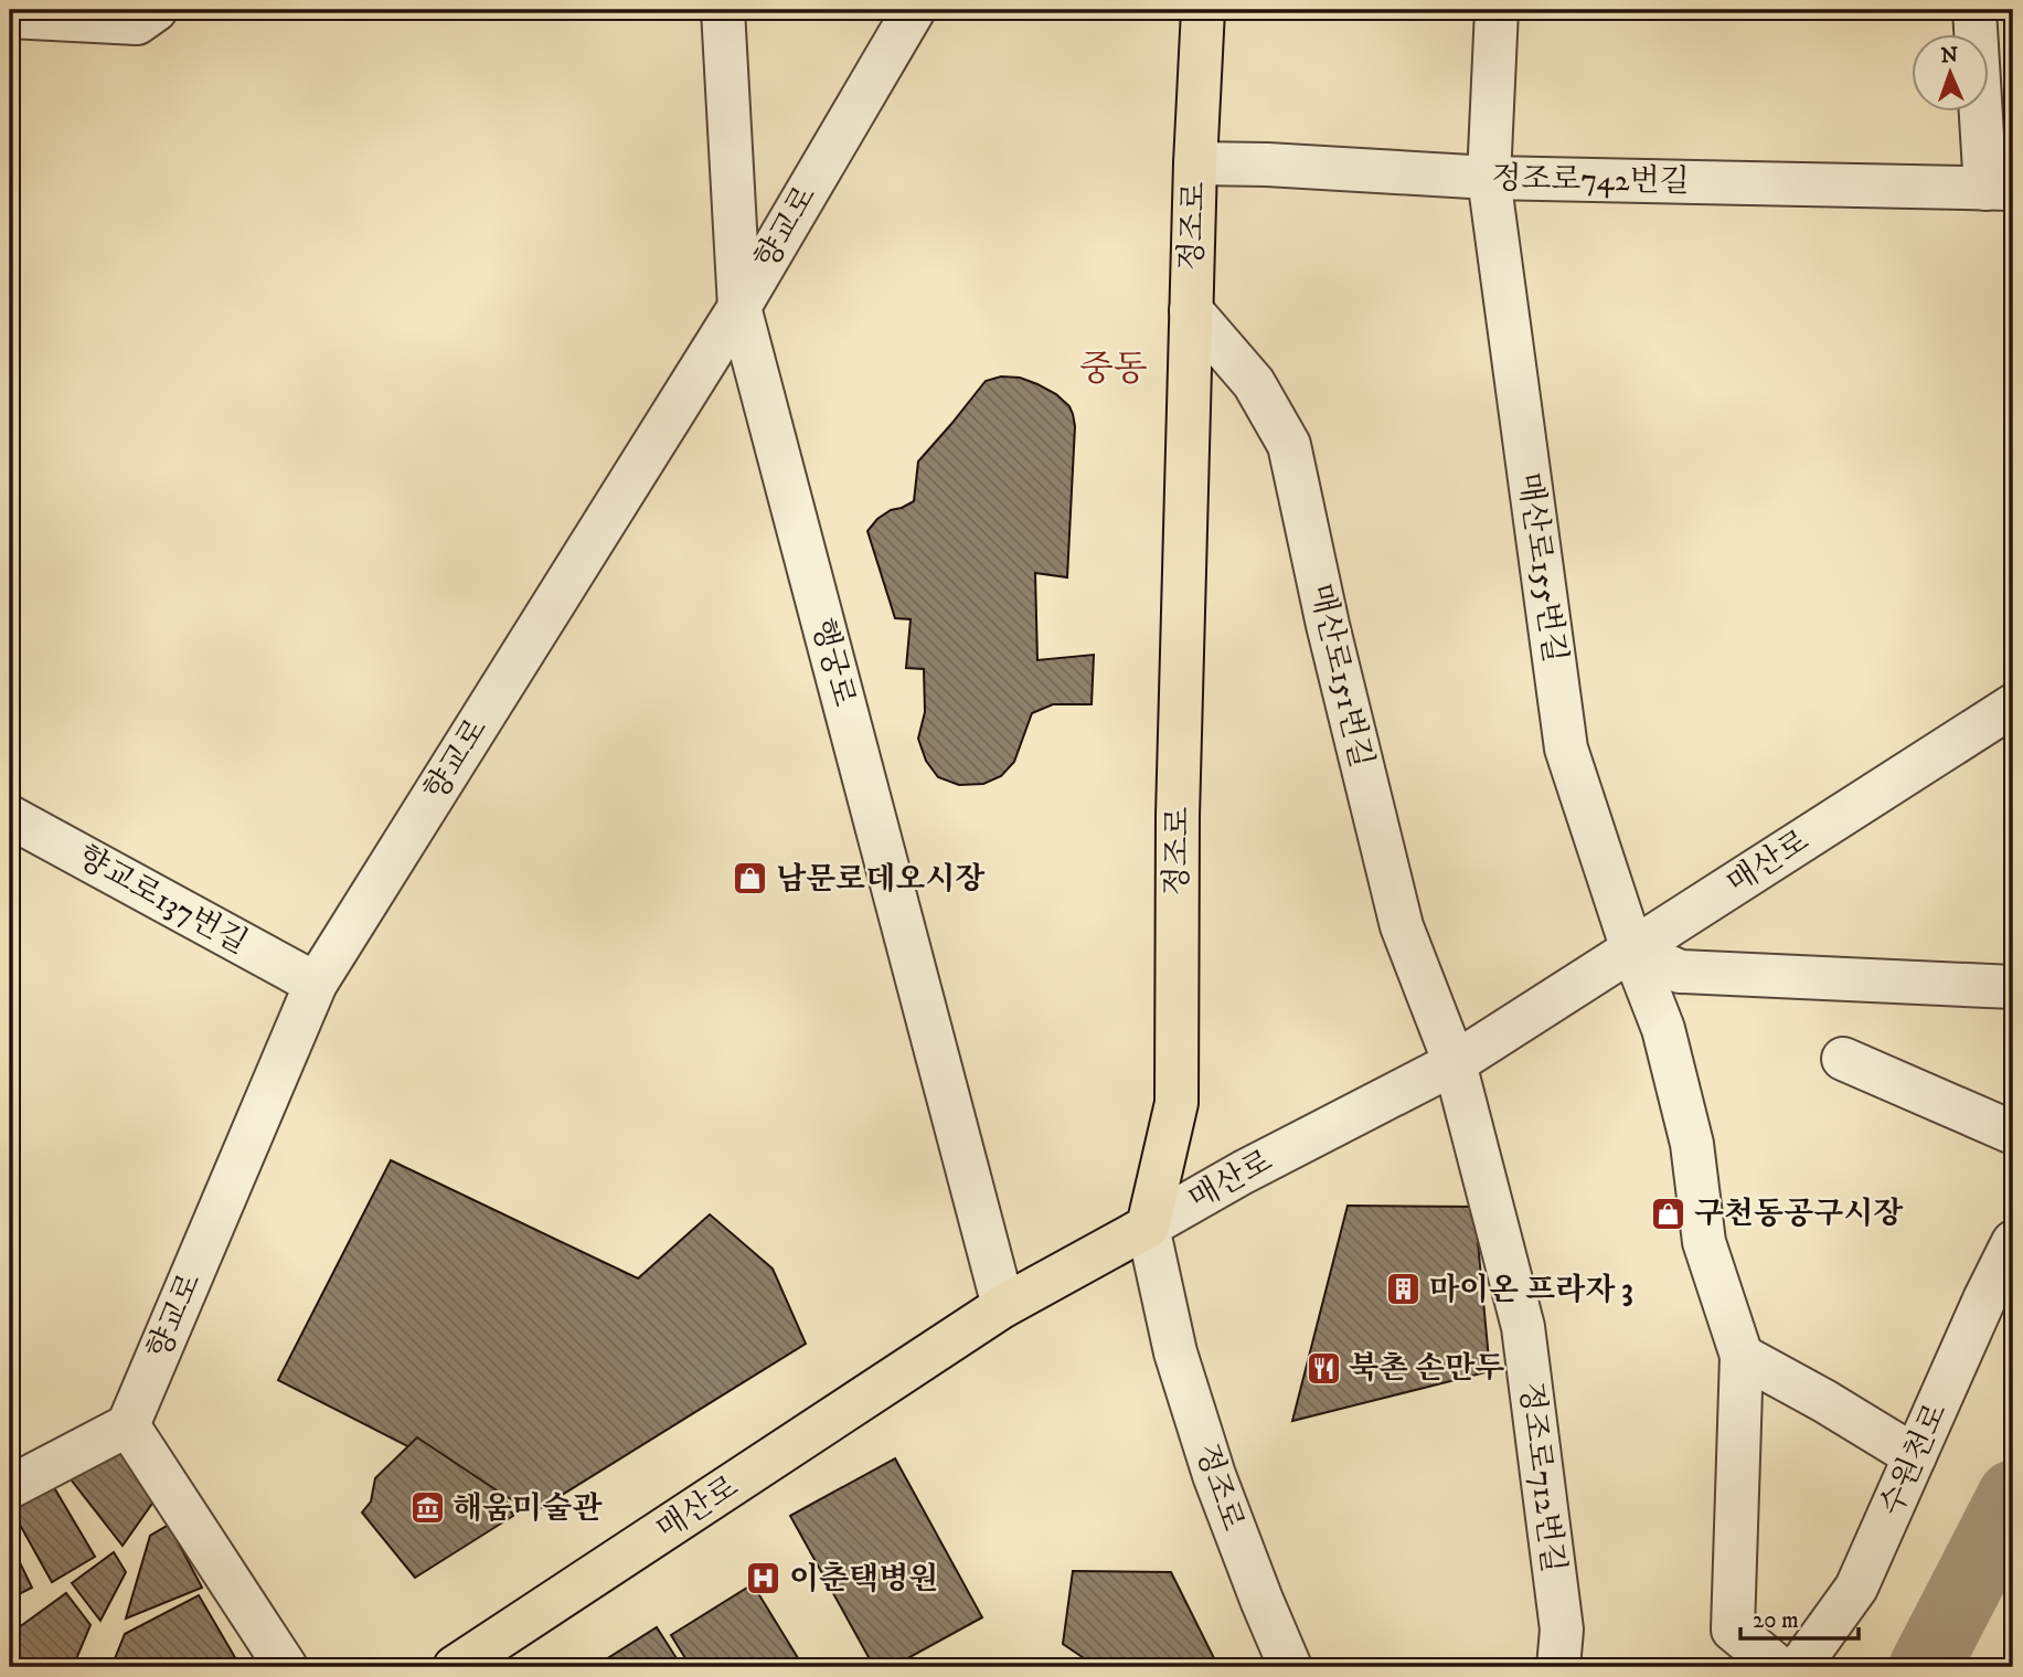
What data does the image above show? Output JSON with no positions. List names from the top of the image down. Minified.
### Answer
{"streets":{"main road":["정조로","매산로"],"street":["정조로742번길","향교로","매산로155번길","행궁로","매산로151번길","향교로137번길","수원천로","정조로712번길"]},"crossings":[["정조로742번길","정조로"],["정조로742번길","매산로155번길"],["정조로","매산로151번길"],["정조로","매산로"],["향교로","행궁로"],["향교로","향교로137번길"],["매산로155번길","매산로"],["행궁로","매산로"],["매산로151번길","매산로"],["매산로151번길","정조로712번길"],["매산로","정조로712번길"]],"districts":["중동"],"places":{"shop":["남문로데오시장","구천동공구시장"],"building":["마이온 프라자 3"],"restaurant":["북촌 손만두"],"museum":["해움미술관"],"hospital":["이춘택병원"]},"scale_bar":"20 m","north":"top"}
